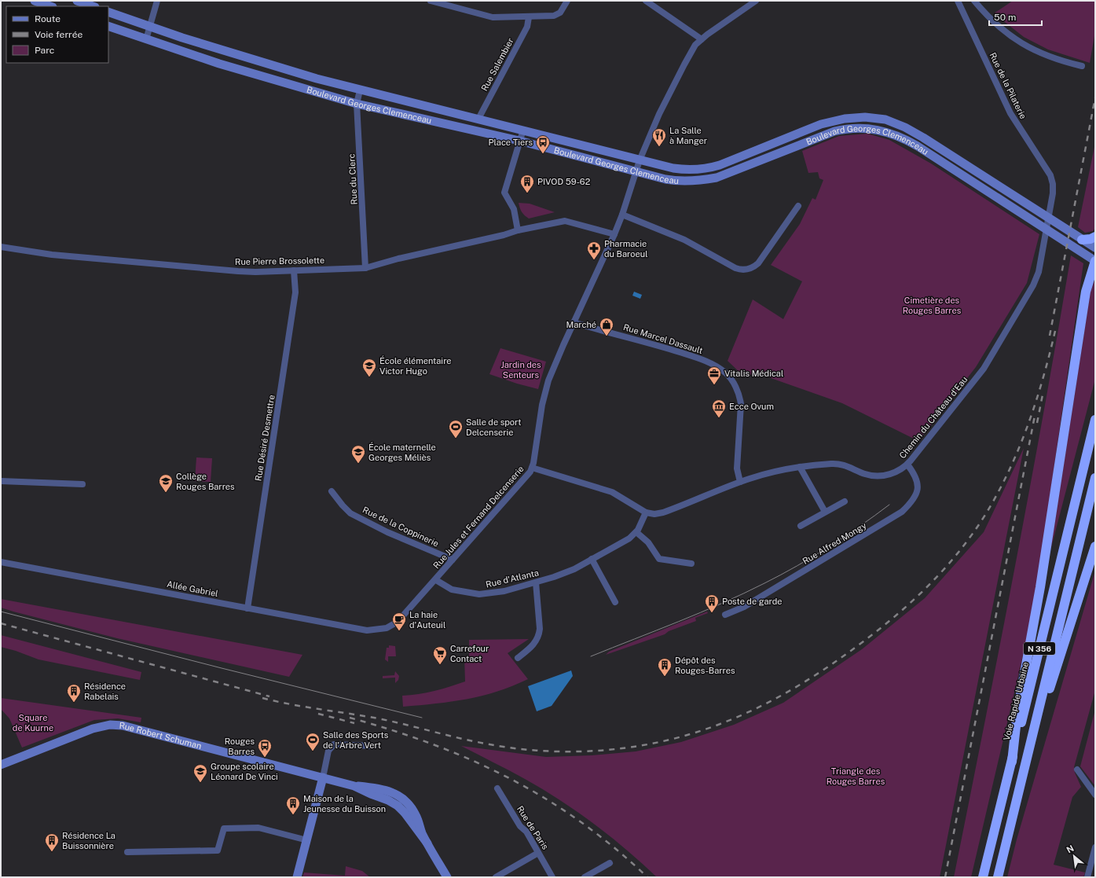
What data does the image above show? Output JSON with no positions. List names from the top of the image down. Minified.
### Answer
{"streets":{"highway":["N 356","Voie Rapide Urbaine"],"main road":["Boulevard Georges Clemenceau","Rue Robert Schuman"],"street":["Rue Salembier","Rue de la Pilaterie","Rue du Clerc","Rue Pierre Brossolette","Rue Marcel Dassault","Chemin du Château d'Eau","Rue Désiré Desmettre","Rue Jules et Fernand Delcenserie","Rue de la Coppinerie","Rue Alfred Mongy","Rue d'Atlanta","Allée Gabriel","Rue de Paris"]},"crossings":[["Rue Salembier","Boulevard Georges Clemenceau"],["Rue de la Pilaterie","Chemin du Château d'Eau"],["Boulevard Georges Clemenceau","Rue du Clerc"],["Boulevard Georges Clemenceau","Rue Jules et Fernand Delcenserie"],["Rue du Clerc","Rue Pierre Brossolette"],["Rue Pierre Brossolette","Rue Désiré Desmettre"],["Rue Pierre Brossolette","Rue Jules et Fernand Delcenserie"],["Rue Marcel Dassault","Chemin du Château d'Eau"],["Rue Marcel Dassault","Rue Jules et Fernand Delcenserie"],["Chemin du Château d'Eau","Rue Jules et Fernand Delcenserie"],["Chemin du Château d'Eau","Rue Alfred Mongy"],["Chemin du Château d'Eau","Rue d'Atlanta"],["Rue Désiré Desmettre","Allée Gabriel"],["Rue Jules et Fernand Delcenserie","Rue de la Coppinerie"],["Rue Jules et Fernand Delcenserie","Rue d'Atlanta"],["Rue Jules et Fernand Delcenserie","Allée Gabriel"]],"parks":["Cimetière des Rouges Barres","Jardin des Senteurs","Square de Kuurne","Triangle des Rouges Barres"],"places":{"restaurant":["La Salle à Manger"],"bus stop":["Place Tiers","Rouges Barres"],"building":["PIVOD 59-62","Poste de garde","Dépôt des Rouges-Barres","Résidence Rabelais","Maison de la Jeunesse du Buisson","Résidence La Buissonnière"],"pharmacy":["Pharmacie du Baroeul"],"shop":["Marché"],"school or university":["École élémentaire Victor Hugo","École maternelle Georges Méliès","Collège Rouges Barres","Groupe scolaire Léonard De Vinci"],"office":["Vitalis Médical"],"museum":["Ecce Ovum"],"sports":["Salle de sport Delcenserie","Salle des Sports de l'Arbre Vert"],"cafe":["La haie d'Auteuil"],"supermarket":["Carrefour Contact"]},"legend":["Route","Voie ferrée","Parc"],"scale_bar":"50 m","north":"top left"}
